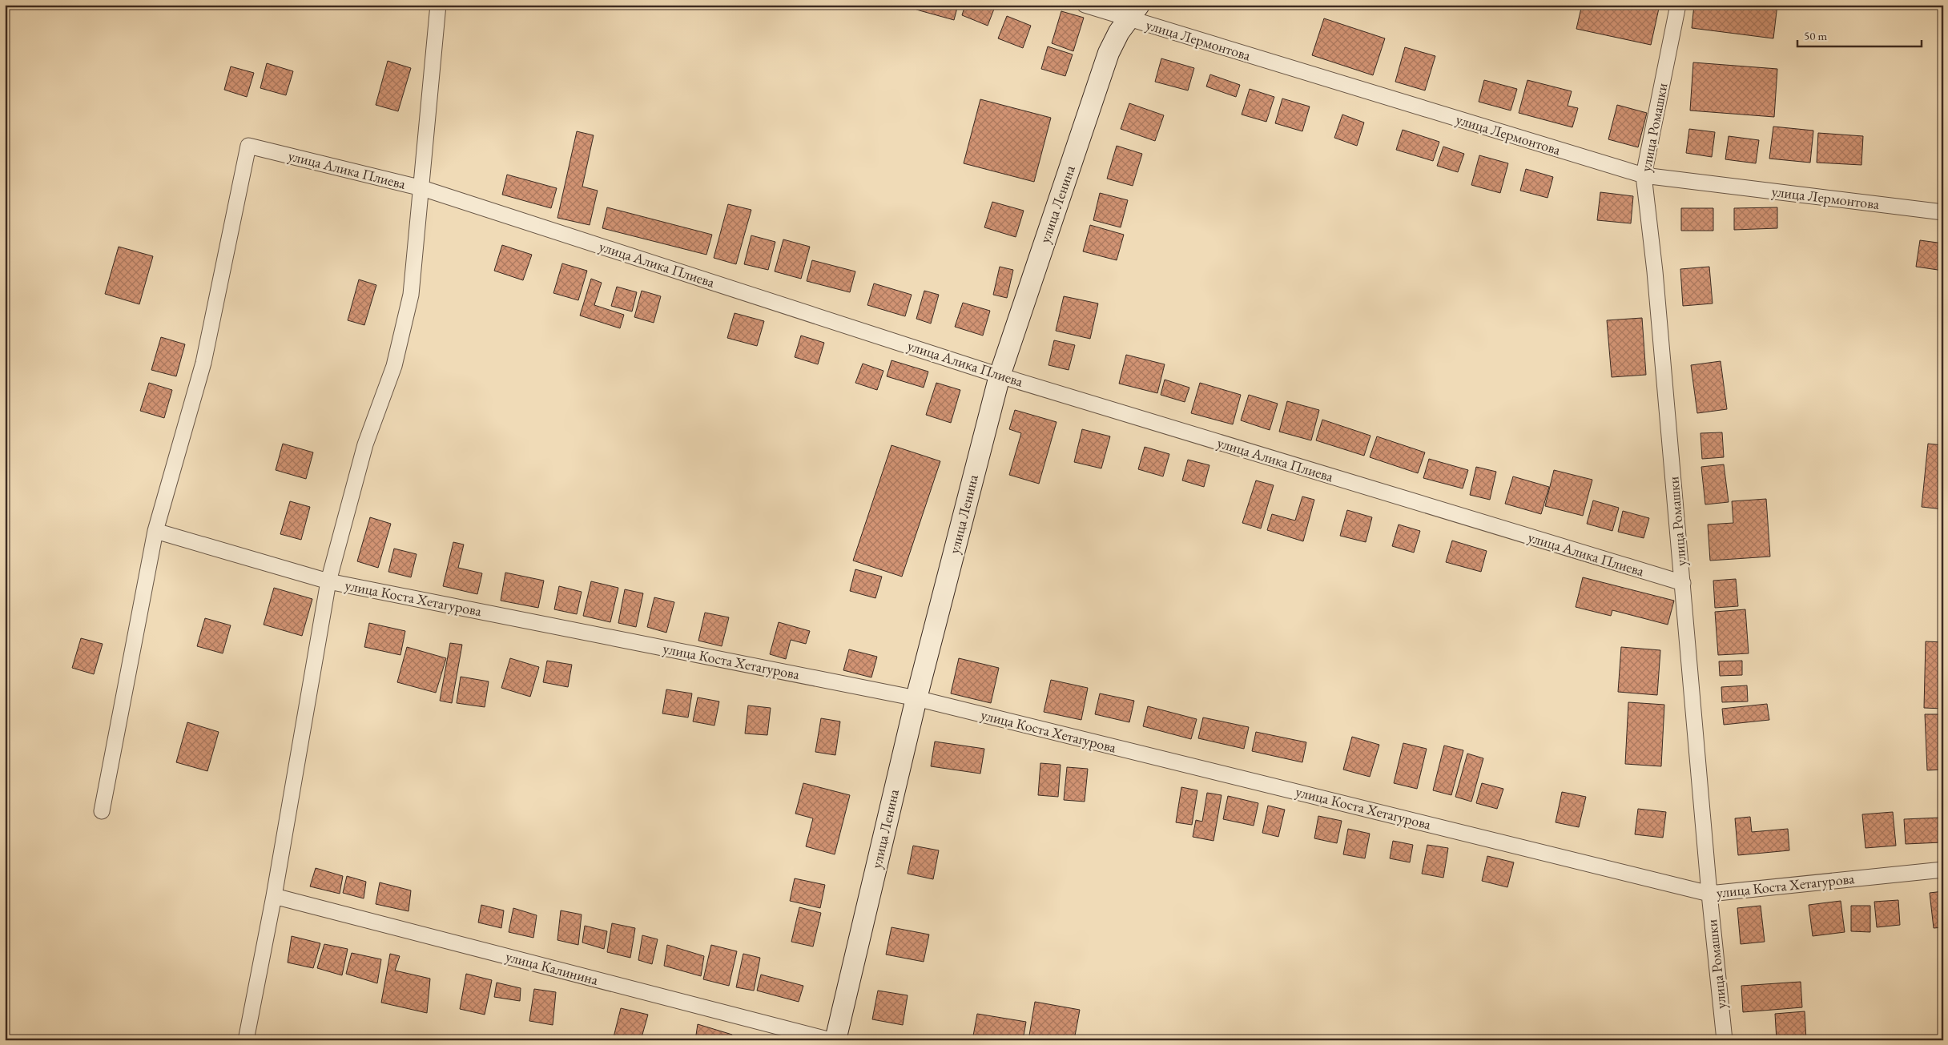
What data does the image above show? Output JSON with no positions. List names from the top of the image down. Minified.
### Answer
{"streets":{"street":["улица Лермонтова","улица Ромашки","улица Алика Плиева","улица Ленина","улица Коста Хетагурова","улица Калинина"]},"crossings":[["улица Лермонтова","улица Ромашки"],["улица Лермонтова","улица Ленина"],["улица Ромашки","улица Алика Плиева"],["улица Ромашки","улица Коста Хетагурова"],["улица Алика Плиева","улица Ленина"],["улица Алика Плиева","улица Коста Хетагурова"],["улица Ленина","улица Коста Хетагурова"]],"scale_bar":"50 m"}
